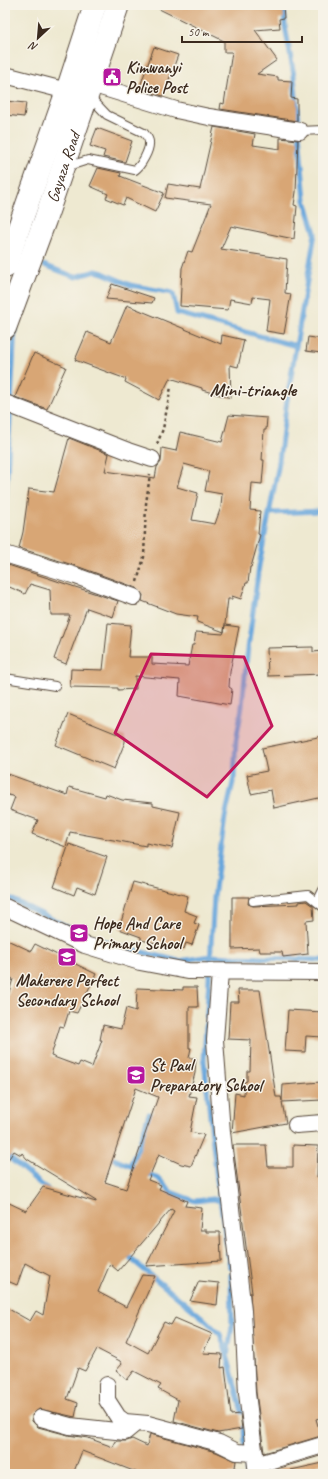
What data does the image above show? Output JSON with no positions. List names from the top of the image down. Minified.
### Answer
{"streets":{"main road":["Gayaza Road"]},"districts":["Mini-triangle"],"places":{"public building":["Kimwanyi Police Post"],"school or university":["Hope And Care Primary School","Makerere Perfect Secondary School","St Paul Preparatory School"]},"scale_bar":"50 m","north":"bottom left"}
